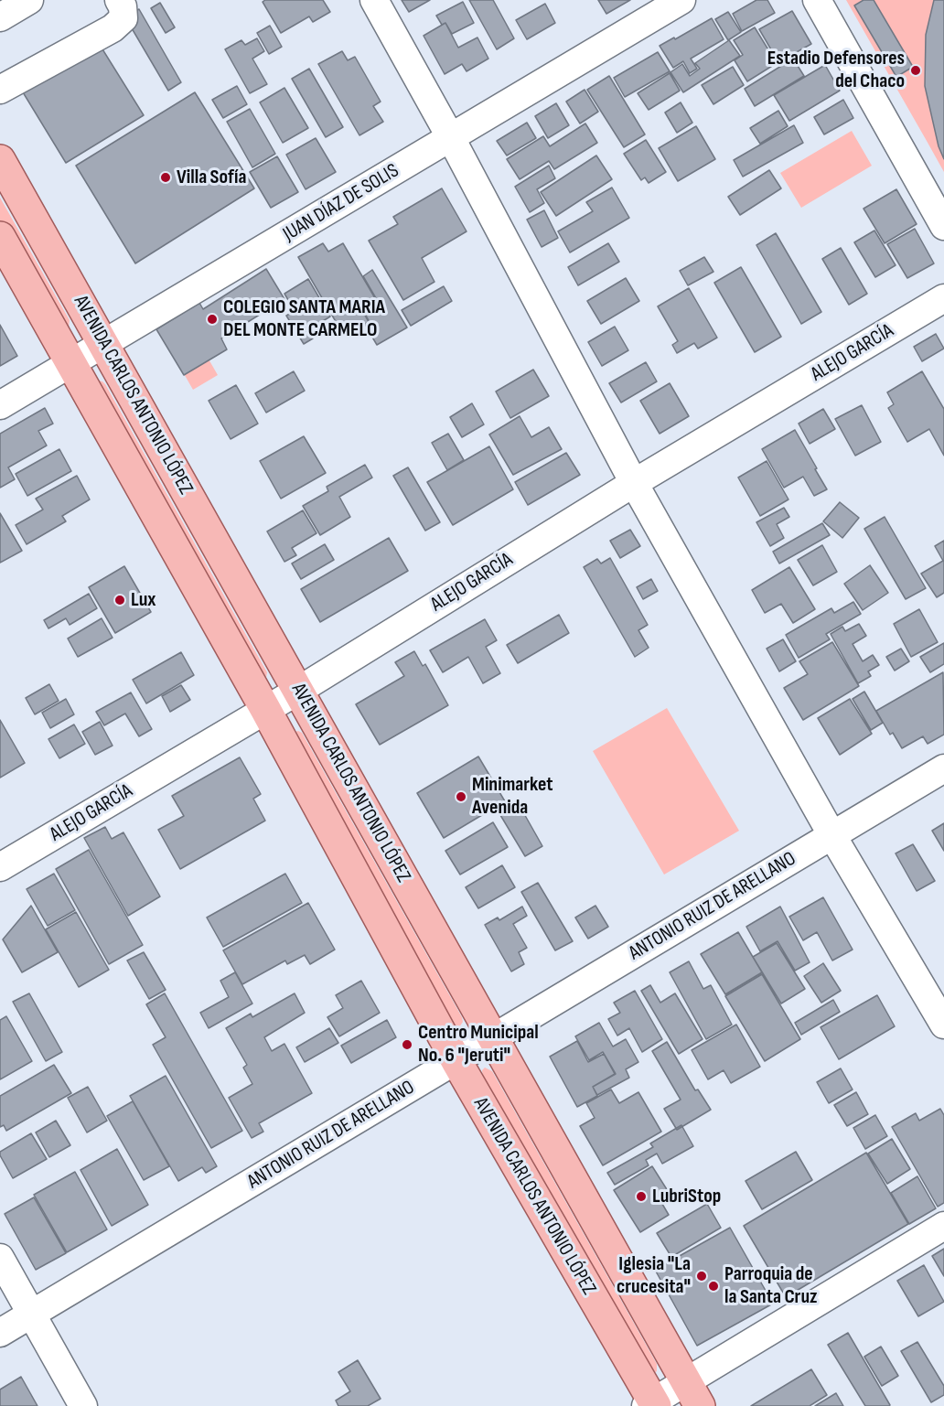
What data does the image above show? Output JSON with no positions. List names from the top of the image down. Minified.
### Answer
{"streets":{"main road":["AVENIDA CARLOS ANTONIO LÓPEZ"],"street":["JUAN DÍAZ DE SOLIS","ALEJO GARCÍA","ANTONIO RUIZ DE ARELLANO"]},"crossings":[["JUAN DÍAZ DE SOLIS","AVENIDA CARLOS ANTONIO LÓPEZ"],["ALEJO GARCÍA","AVENIDA CARLOS ANTONIO LÓPEZ"],["AVENIDA CARLOS ANTONIO LÓPEZ","ANTONIO RUIZ DE ARELLANO"]],"places":["Estadio Defensores del Chaco","Villa Sofía","COLEGIO SANTA MARIA DEL MONTE CARMELO","Lux","Minimarket Avenida","Centro Municipal No. 6 \"Jeruti\"","LubriStop","Iglesia \"La crucesita\"","Parroquia de la Santa Cruz"]}
